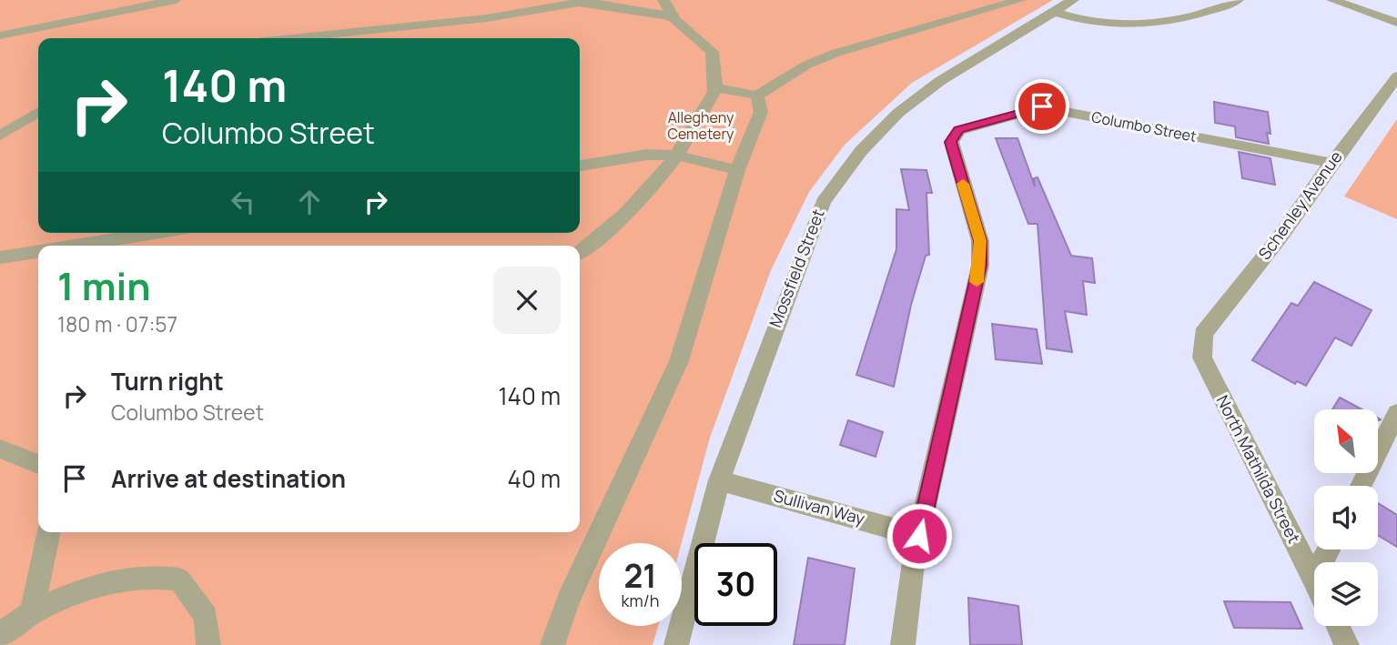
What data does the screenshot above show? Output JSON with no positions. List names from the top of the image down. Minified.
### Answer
{"streets":{"street":["Columbo Street","Schenley Avenue","Mossfield Street","North Mathilda Street","Sullivan Way"]},"crossings":[["Columbo Street","Schenley Avenue"],["Columbo Street","Sullivan Way"],["Schenley Avenue","North Mathilda Street"],["Mossfield Street","Sullivan Way"]],"parks":["Allegheny Cemetery"],"north":"top left","page":{"turn":["140 m","Columbo Street"],"heading":["1 min","180 m · 07:57"],"list":[{"name":"Turn right","note":"Columbo Street","value":"140 m"},{"name":"Arrive at destination","value":"40 m"}],"speed":"21 km/h","limit":"30"}}
